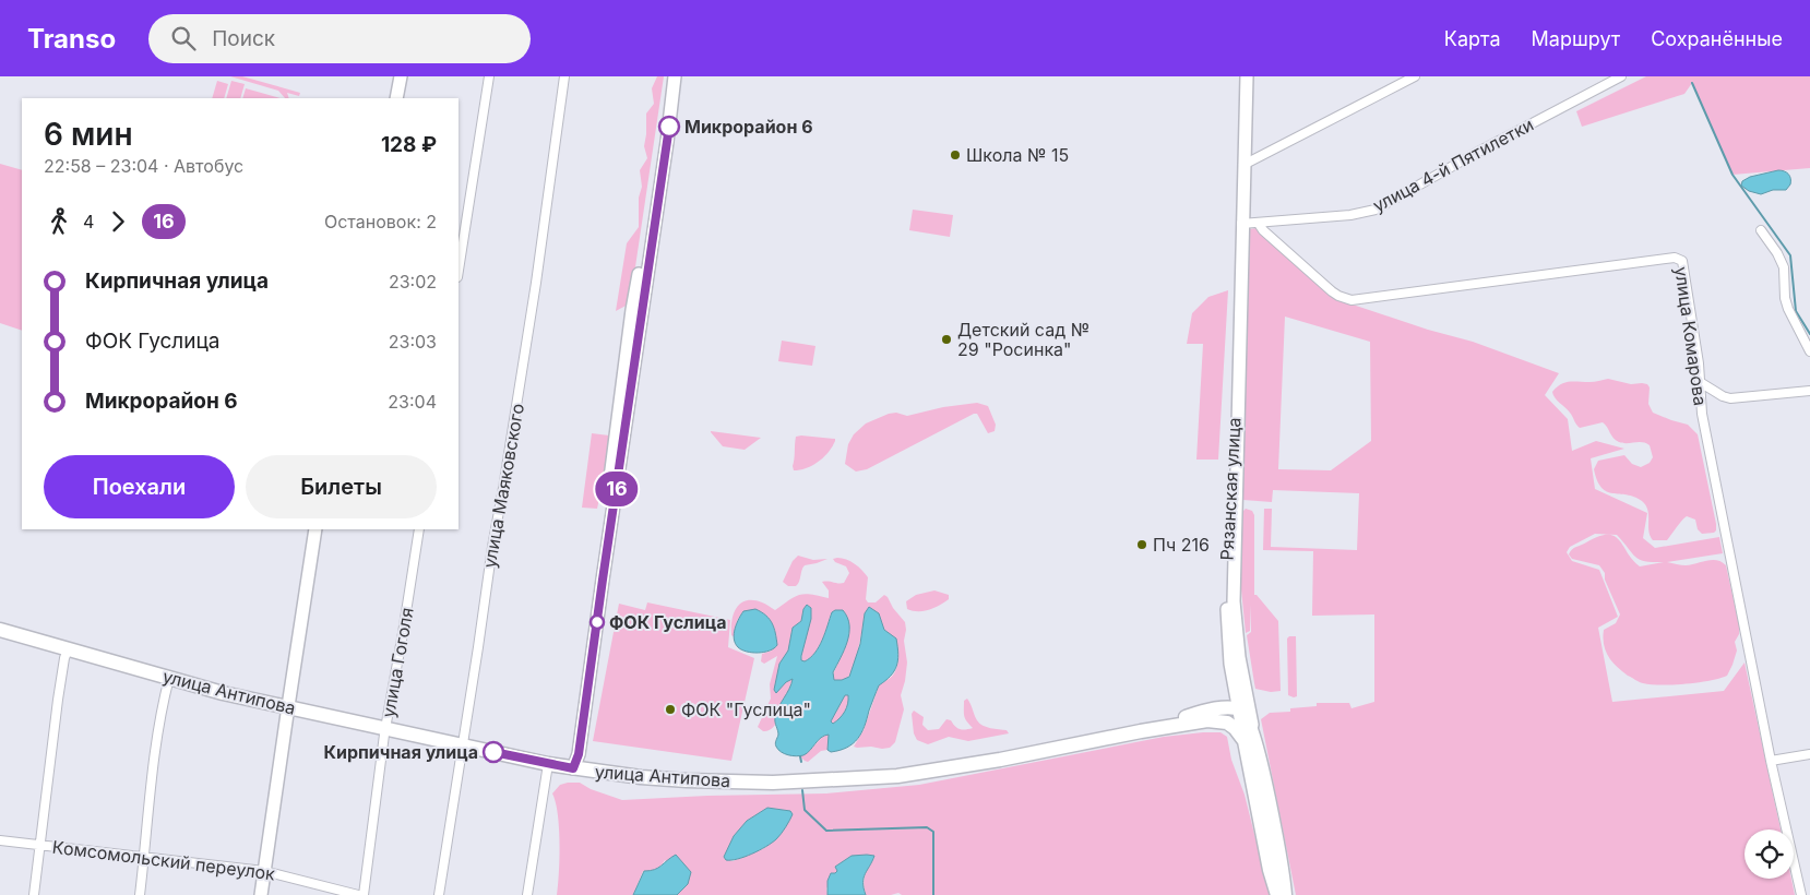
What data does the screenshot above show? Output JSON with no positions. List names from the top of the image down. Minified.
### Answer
{"streets":{"main road":["улица Антипова"],"street":["улица 4-й Пятилетки","улица Комарова","улица Маяковского","Рязанская улица","улица Гоголя","Комсомольский переулок"]},"crossings":[["улица 4-й Пятилетки","улица Комарова"],["улица 4-й Пятилетки","Рязанская улица"],["улица Маяковского","улица Антипова"],["Рязанская улица","улица Антипова"],["улица Гоголя","улица Антипова"]],"places":["Микрорайон 6","Школа № 15","Детский сад № 29 \"Росинка\"","Пч 216","ФОК Гуслица","ФОК \"Гуслица\"","Кирпичная улица"],"lines":["bus line 16"],"page":{"header":"Transo","search":"Поиск","nav":["Карта","Маршрут","Сохранённые"],"on_map":"16","heading":["6 мин","22:58 – 23:04 · Автобус","128 ₽"],"legs":["4","16","Остановок: 2"],"list":[{"name":"Кирпичная улица","value":"23:02"},{"name":"ФОК Гуслица","value":"23:03"},{"name":"Микрорайон 6","value":"23:04"}],"buttons":["Поехали","Билеты"]}}
